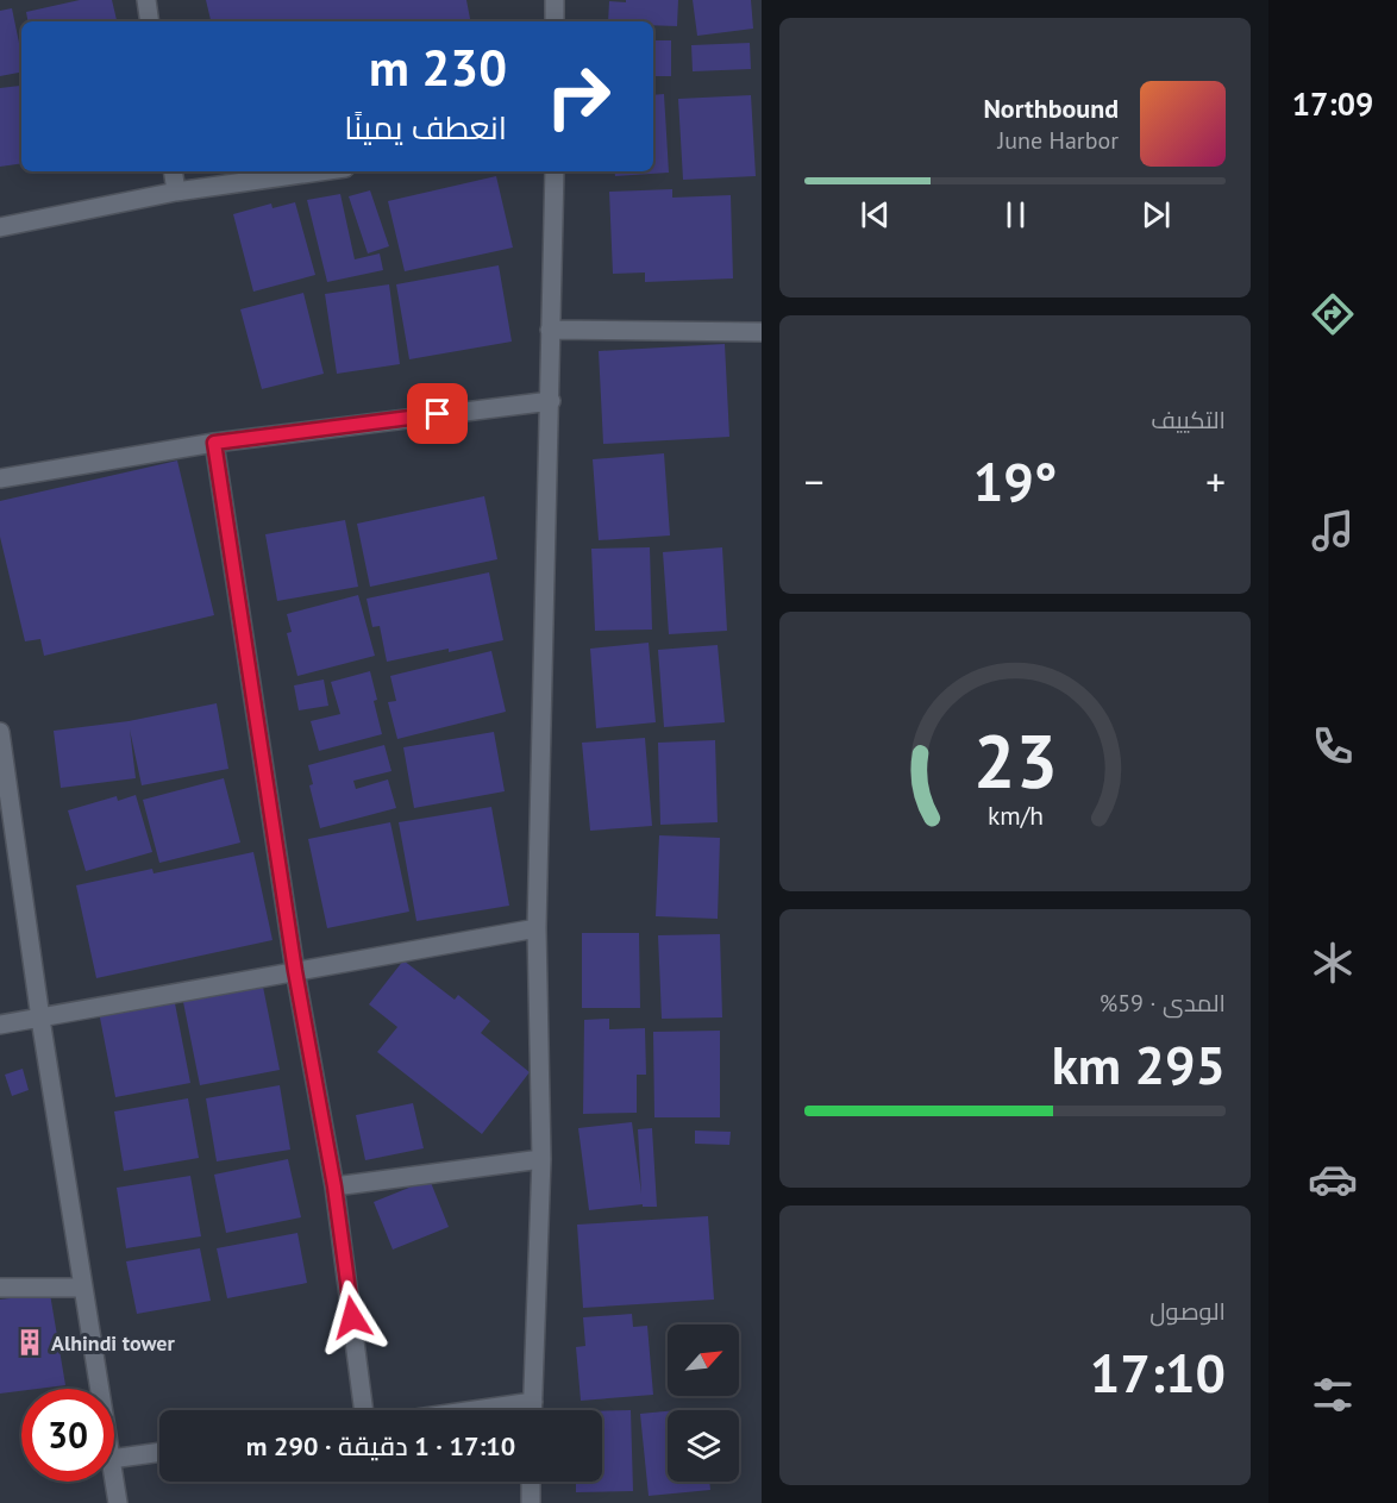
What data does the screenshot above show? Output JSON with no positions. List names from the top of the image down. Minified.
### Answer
{"places":{"building":["Alhindi tower"]},"north":"top right","page":{"tabs":"17:09","turn":["230 m","انعطف يمينًا"],"song":["Northbound","June Harbor"],"tile":["التكييف",["المدى · 59%","295 km"],["الوصول","17:10"]],"heat":["−","19°","+"],"limit":"30","trip":"17:10 · 1 دقيقة · 290 m","gauge":["23","km/h"]}}
